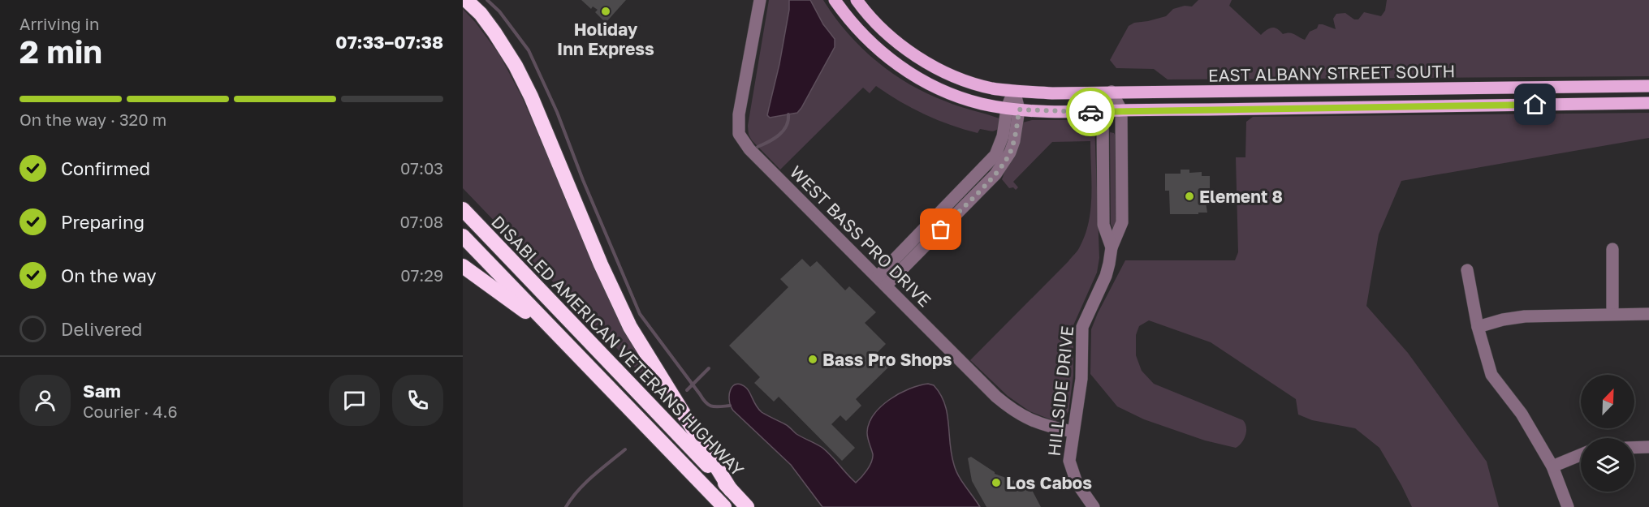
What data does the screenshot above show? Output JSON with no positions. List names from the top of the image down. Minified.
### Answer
{"streets":{"highway":["DISABLED AMERICAN VETERANS HIGHWAY"],"main road":["EAST ALBANY STREET SOUTH"],"street":["WEST BASS PRO DRIVE","HILLSIDE DRIVE"]},"crossings":[["EAST ALBANY STREET SOUTH","HILLSIDE DRIVE"],["WEST BASS PRO DRIVE","HILLSIDE DRIVE"]],"places":["Holiday Inn Express","Element 8","Bass Pro Shops","Los Cabos"],"north":"top right","page":{"heading":["2 min","Arriving in","07:33–07:38"],"panel":["Sam","Courier · 4.6"],"bar":"On the way · 320 m","list":[["Confirmed","07:03"],["Preparing","07:08"],["On the way","07:29"],"Delivered"]}}
